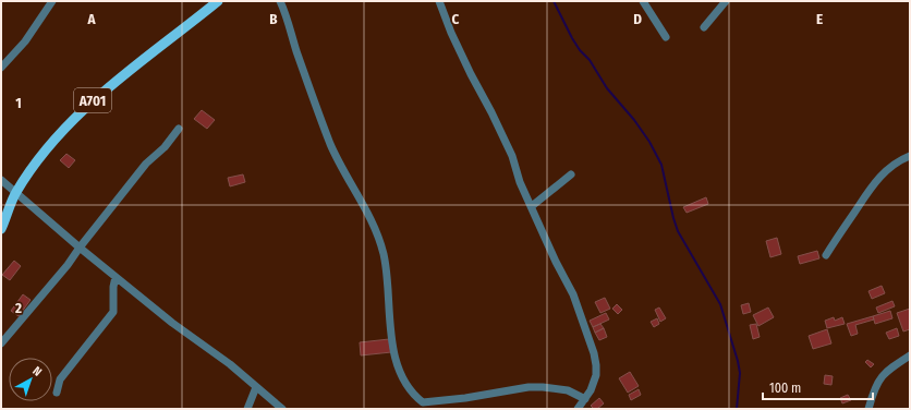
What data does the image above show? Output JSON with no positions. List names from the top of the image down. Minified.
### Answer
{"streets":{"main road":["A701"]},"scale_bar":"100 m","north":"top right","grid":{"columns":["A","B","C","D","E"],"rows":["1","2"]}}
